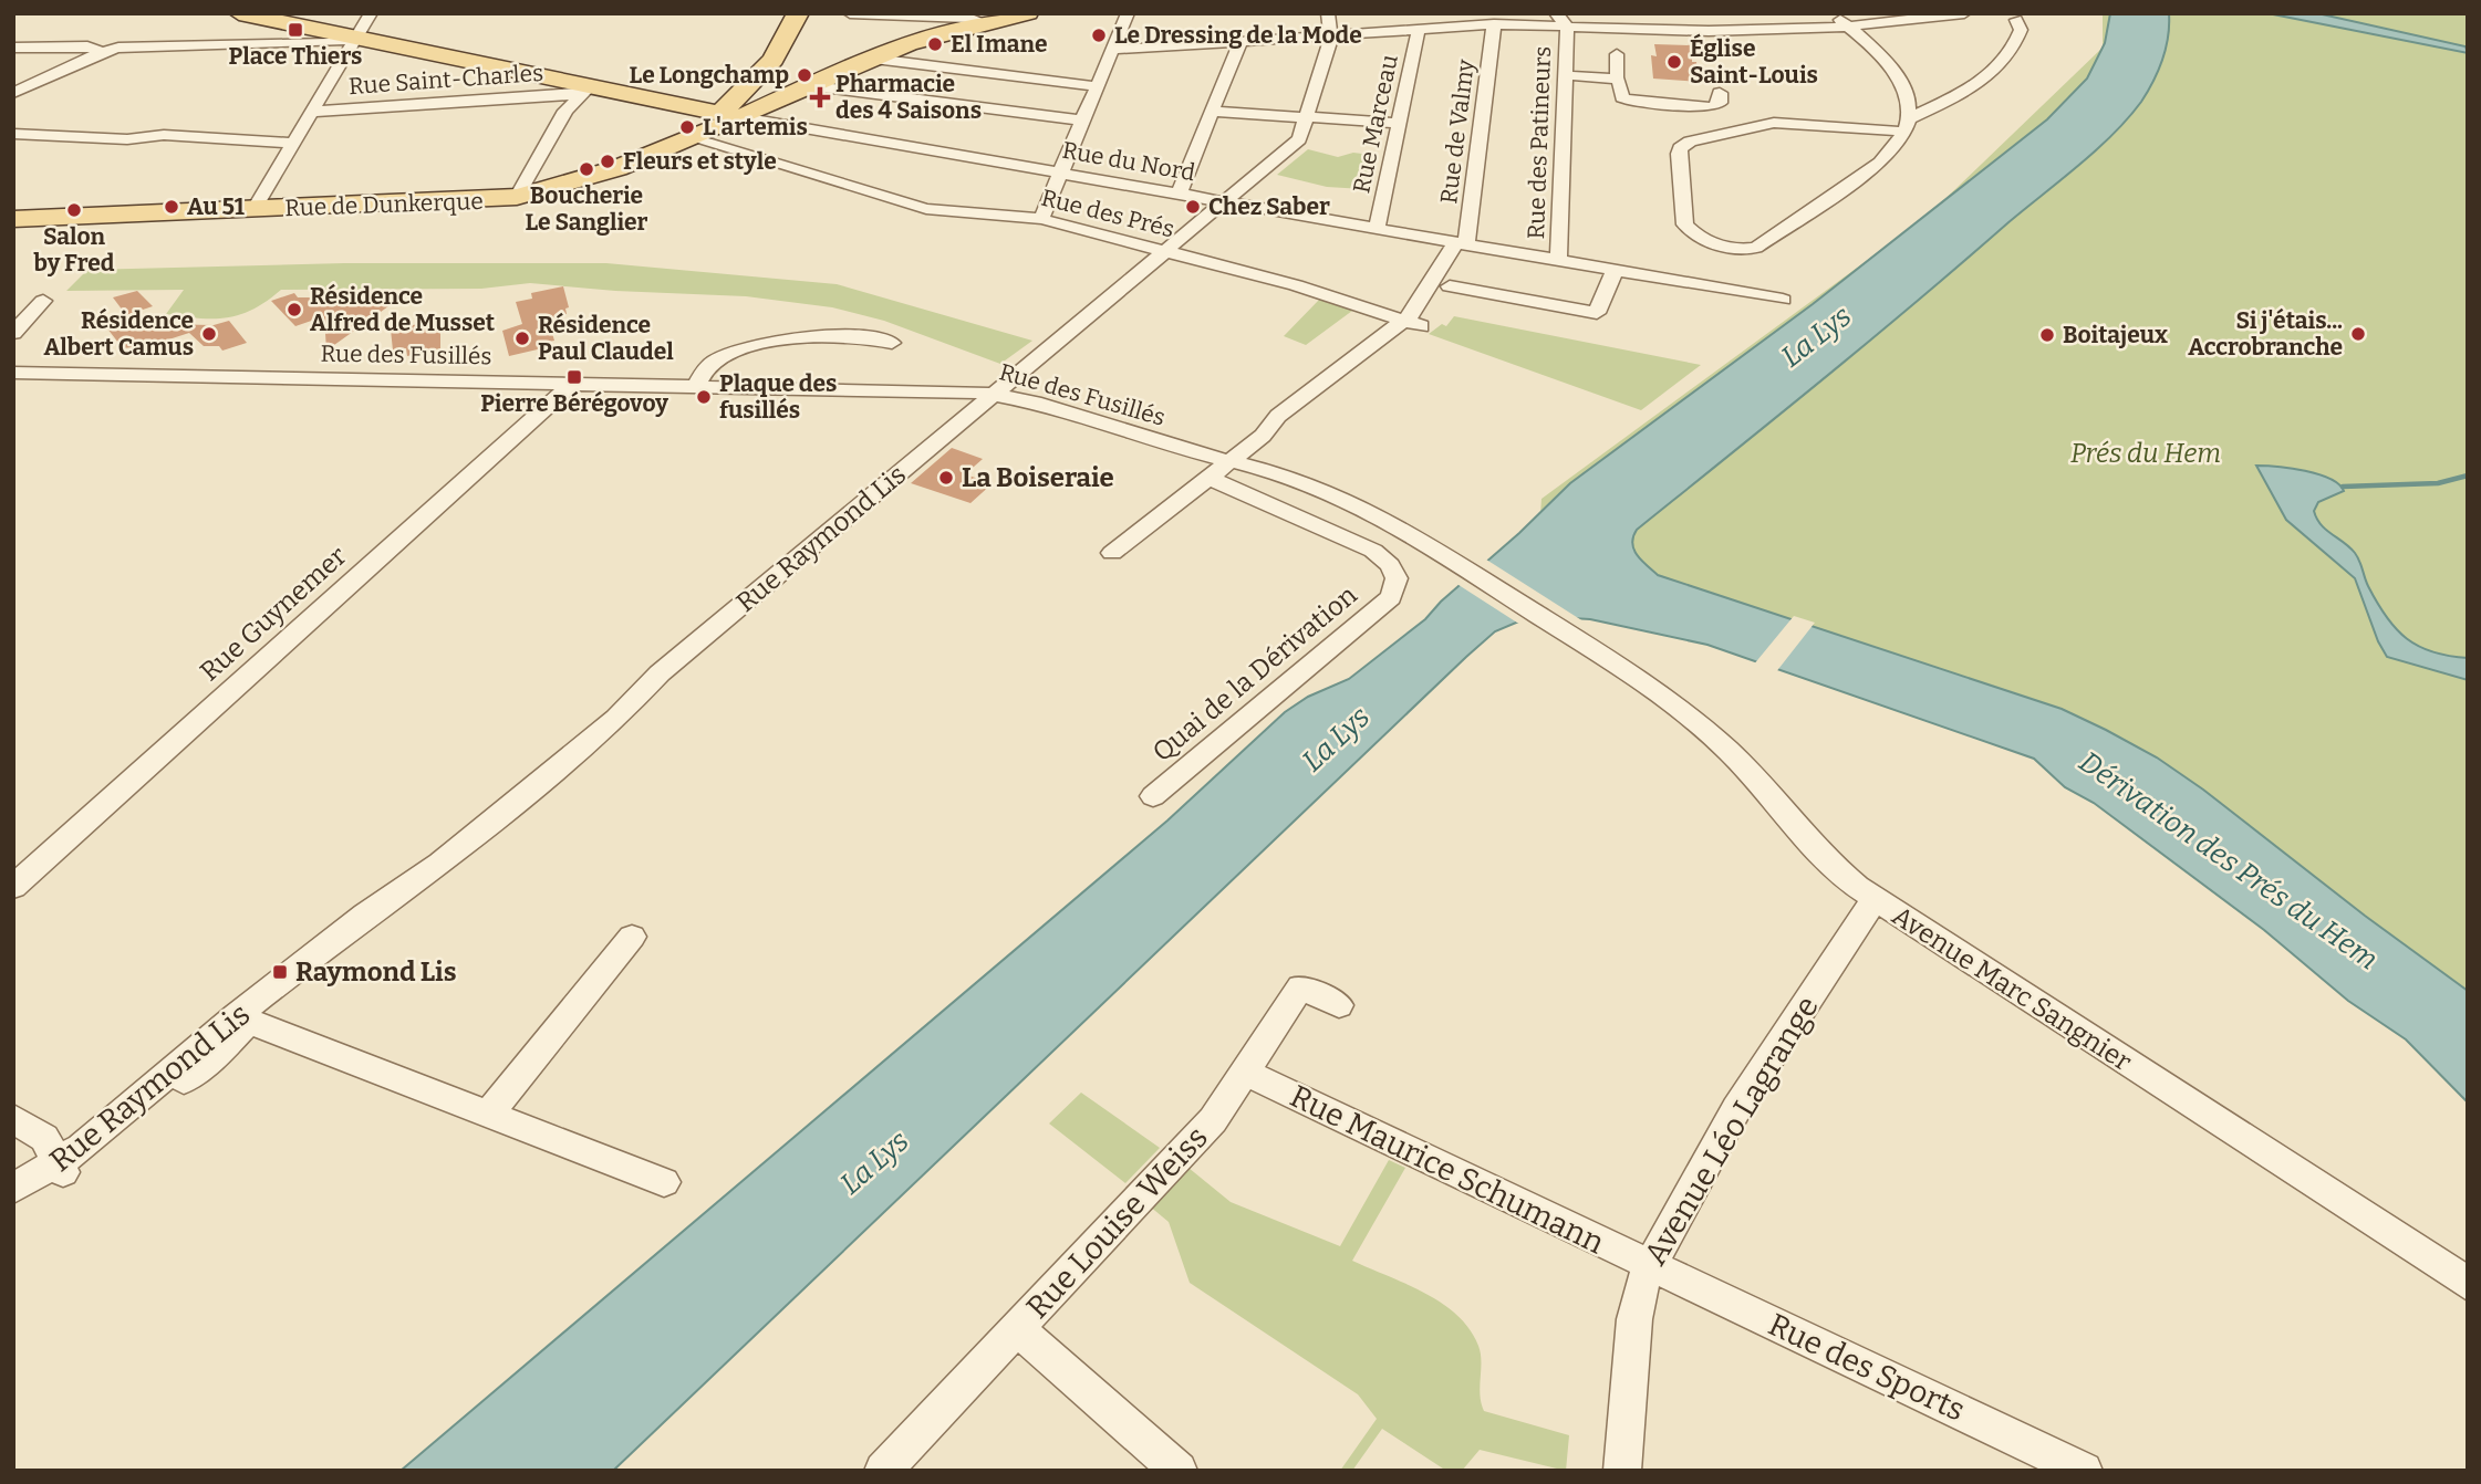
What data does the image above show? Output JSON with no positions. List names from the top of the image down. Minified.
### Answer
{"streets":{"main road":["Rue de Dunkerque"],"street":["Rue Saint-Charles","Rue Marceau","Rue de Valmy","Rue des Patineurs","Rue du Nord","Rue des Prés","Rue des Fusillés","Rue Raymond Lis","Rue Guynemer","Quai de la Dérivation","Avenue Marc Sangnier","Avenue Léo Lagrange","Rue Maurice Schumann","Rue Louise Weiss","Rue des Sports"]},"crossings":[["Rue Marceau","Rue du Nord"],["Rue de Valmy","Rue du Nord"],["Rue des Patineurs","Rue du Nord"],["Rue du Nord","Rue de Dunkerque"],["Rue de Dunkerque","Rue des Prés"],["Rue des Fusillés","Rue Raymond Lis"],["Rue des Fusillés","Rue Guynemer"],["Rue des Fusillés","Avenue Marc Sangnier"],["Avenue Marc Sangnier","Avenue Léo Lagrange"],["Avenue Léo Lagrange","Rue Maurice Schumann"],["Avenue Léo Lagrange","Rue des Sports"],["Rue Maurice Schumann","Rue Louise Weiss"],["Rue Maurice Schumann","Rue des Sports"]],"water":["La Lys","Dérivation des Prés du Hem"],"parks":["Prés du Hem"],"places":{"transit":["Place Thiers","Pierre Bérégovoy","Raymond Lis"],"other":["Le Dressing de la Mode","El Imane","Église Saint-Louis","Le Longchamp","L'artemis","Fleurs et style","Boucherie Le Sanglier","Au 51","Chez Saber","Salon by Fred","Résidence Alfred de Musset","Résidence Albert Camus","Si j'étais... Accrobranche","Boitajeux","Résidence Paul Claudel","Plaque des fusillés","La Boiseraie"],"health":["Pharmacie des 4 Saisons"]}}
